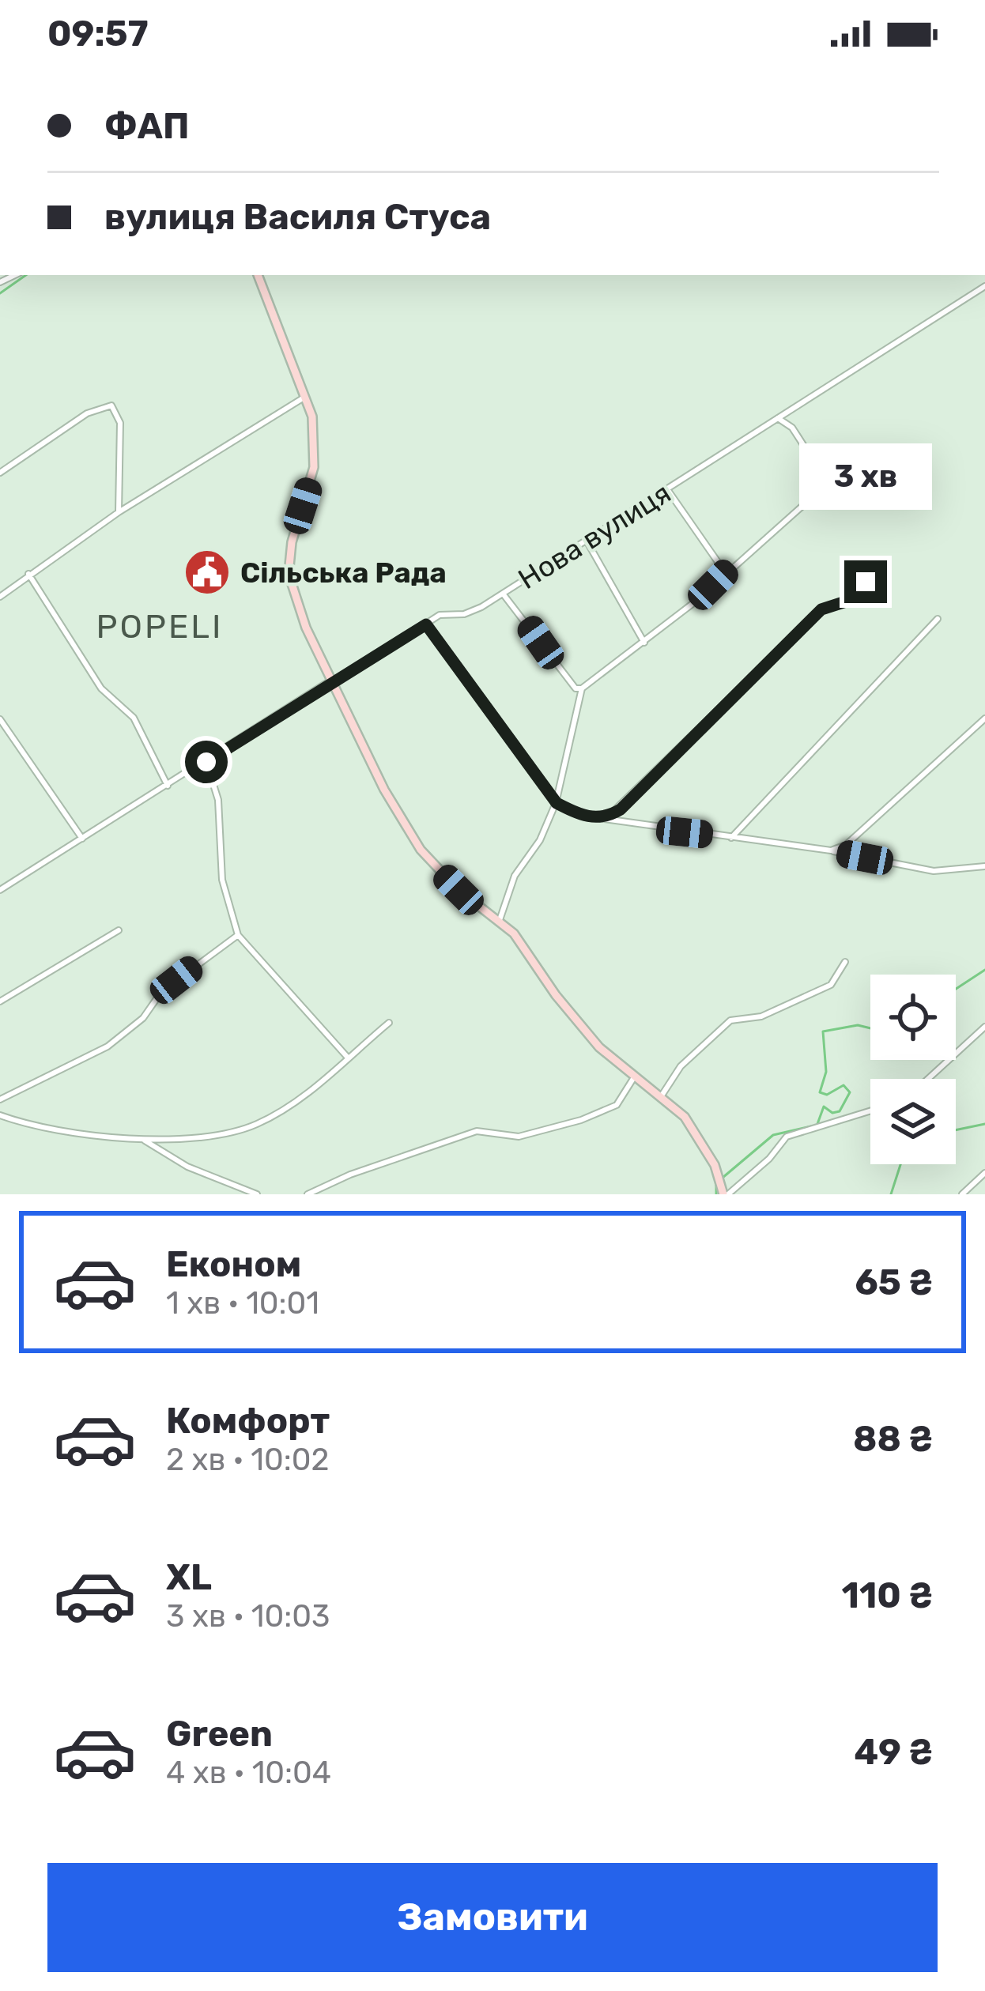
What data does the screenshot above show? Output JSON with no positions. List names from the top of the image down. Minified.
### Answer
{"streets":{"street":["Нова вулиця"]},"districts":["POPELI"],"places":{"public building":["Сільська Рада"]},"page":{"status":"09:57","banner":["ФАП","вулиця Василя Стуса"],"bubble":"3 хв","list":[{"name":"Економ","note":"1 хв · 10:01","value":"65 ₴"},{"name":"Комфорт","note":"2 хв · 10:02","value":"88 ₴"},{"name":"XL","note":"3 хв · 10:03","value":"110 ₴"},{"name":"Green","note":"4 хв · 10:04","value":"49 ₴"}],"buttons":"Замовити"}}
